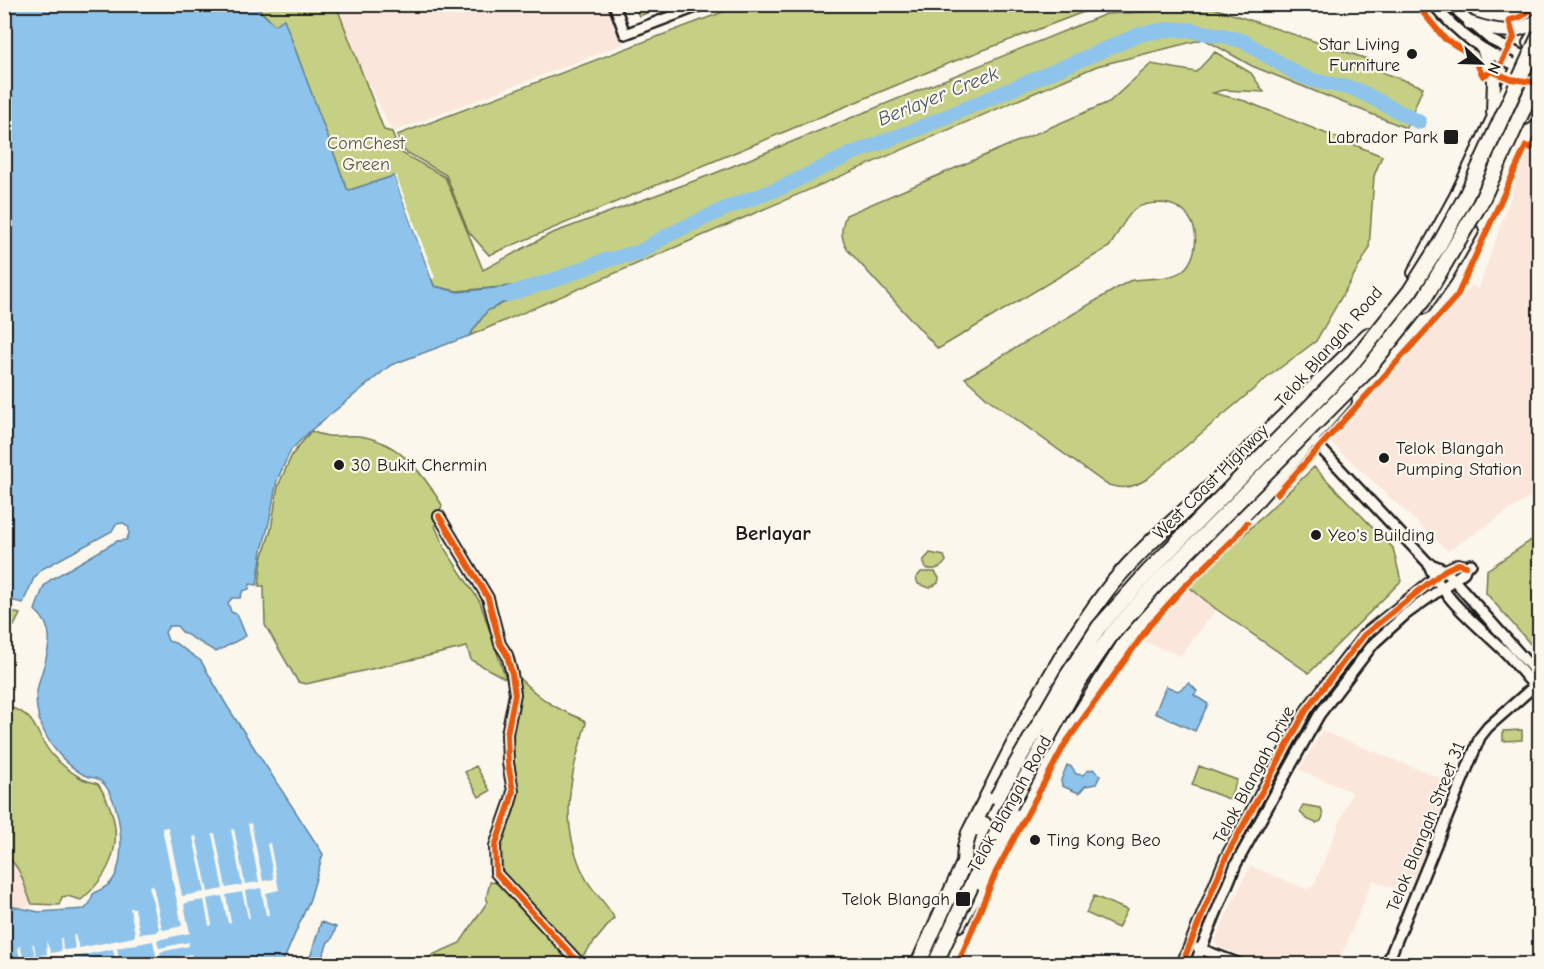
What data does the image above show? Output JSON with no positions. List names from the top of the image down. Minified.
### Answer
{"streets":{"highway":["West Coast Highway"],"main road":["Telok Blangah Road"],"street":["Telok Blangah Drive","Telok Blangah Street 31"]},"districts":["Berlayar"],"water":["Berlayer Creek"],"parks":["ComChest Green"],"places":{"other":["Star Living Furniture","Telok Blangah Pumping Station","30 Bukit Chermin","Yeo's Building","Ting Kong Beo"],"transit":["Labrador Park","Telok Blangah"]},"north":"right"}
